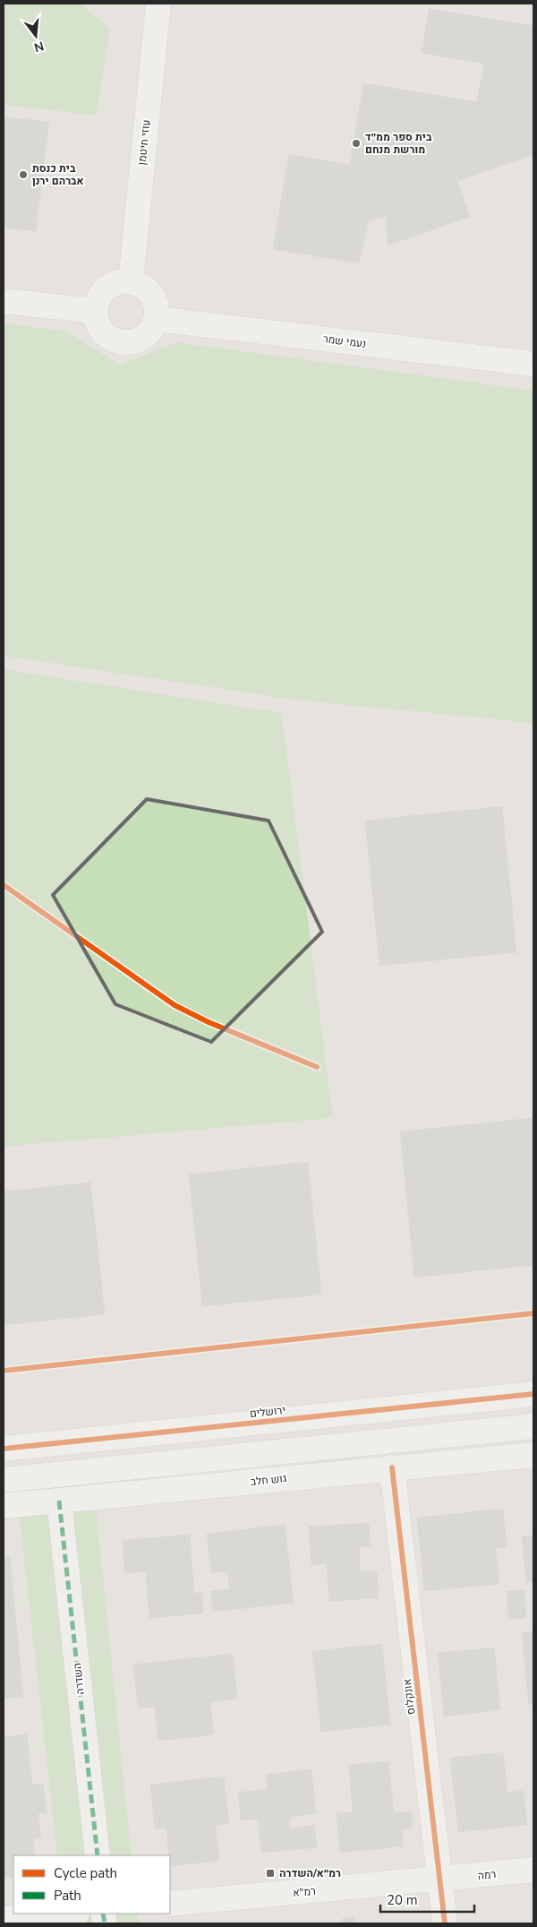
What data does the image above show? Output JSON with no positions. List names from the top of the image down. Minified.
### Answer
{"streets":{"street":["עוזי חיטמן","נעמי שמר","ירושלים","גוש חלב","השדרה","אונקלוס","רמה","רמ\"א"]},"crossings":[["עוזי חיטמן","נעמי שמר"],["גוש חלב","השדרה"],["גוש חלב","אונקלוס"],["אונקלוס","רמה"],["אונקלוס","רמ\"א"],["רמה","רמ\"א"]],"places":{"other":["בית ספר ממ\"ד מורשת מנחם","בית כנסת אברהם ירנן"],"transit":["רמ״א/השדרה"]},"legend":["Cycle path","Path"],"scale_bar":"20 m","north":"bottom"}
